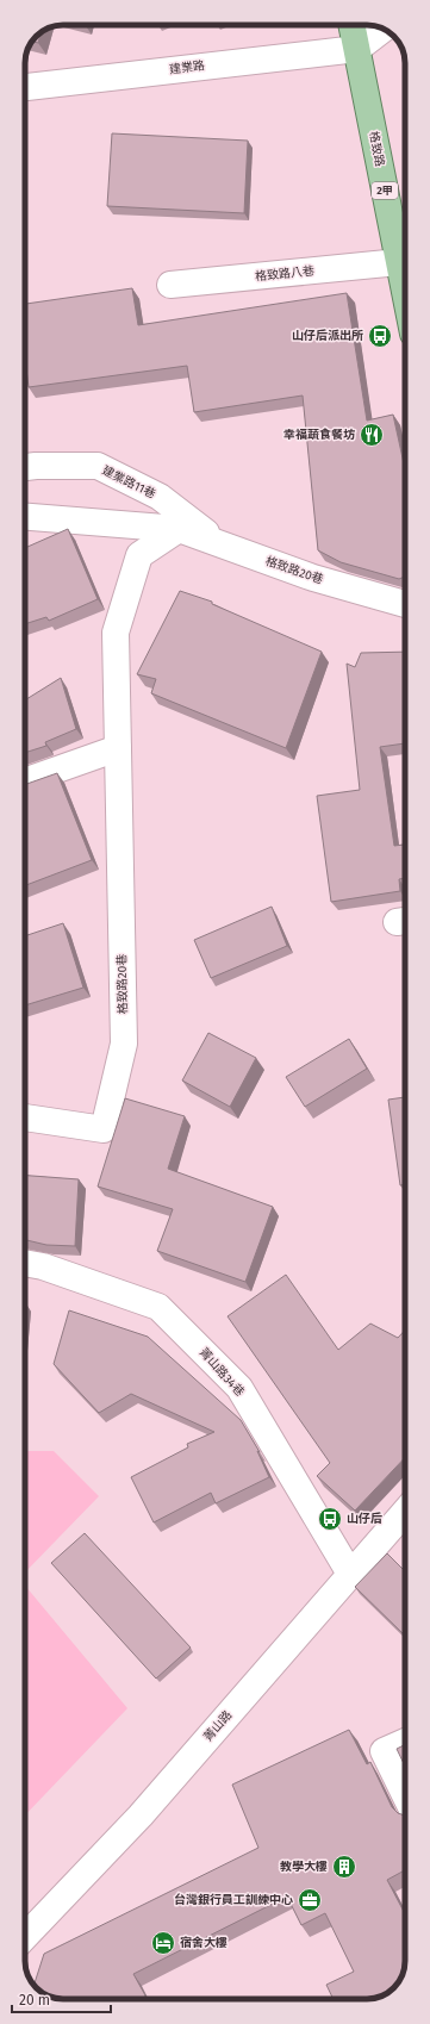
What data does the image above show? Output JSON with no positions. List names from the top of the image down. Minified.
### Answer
{"streets":{"main road":["格致路","2甲"],"street":["建業路","格致路八巷","建業路11巷","格致路20巷","菁山路34巷","菁山路"]},"crossings":[["建業路","格致路"],["建業路","2甲"],["格致路","2甲"],["格致路","格致路八巷"],["建業路11巷","格致路20巷"],["菁山路34巷","菁山路"]],"places":{"bus stop":["山仔后派出所","山仔后"],"restaurant":["幸福蔬食餐坊"],"building":["教學大樓"],"office":["台灣銀行員工訓練中心"],"hotel":["宿舍大樓"]},"scale_bar":"20 m"}
